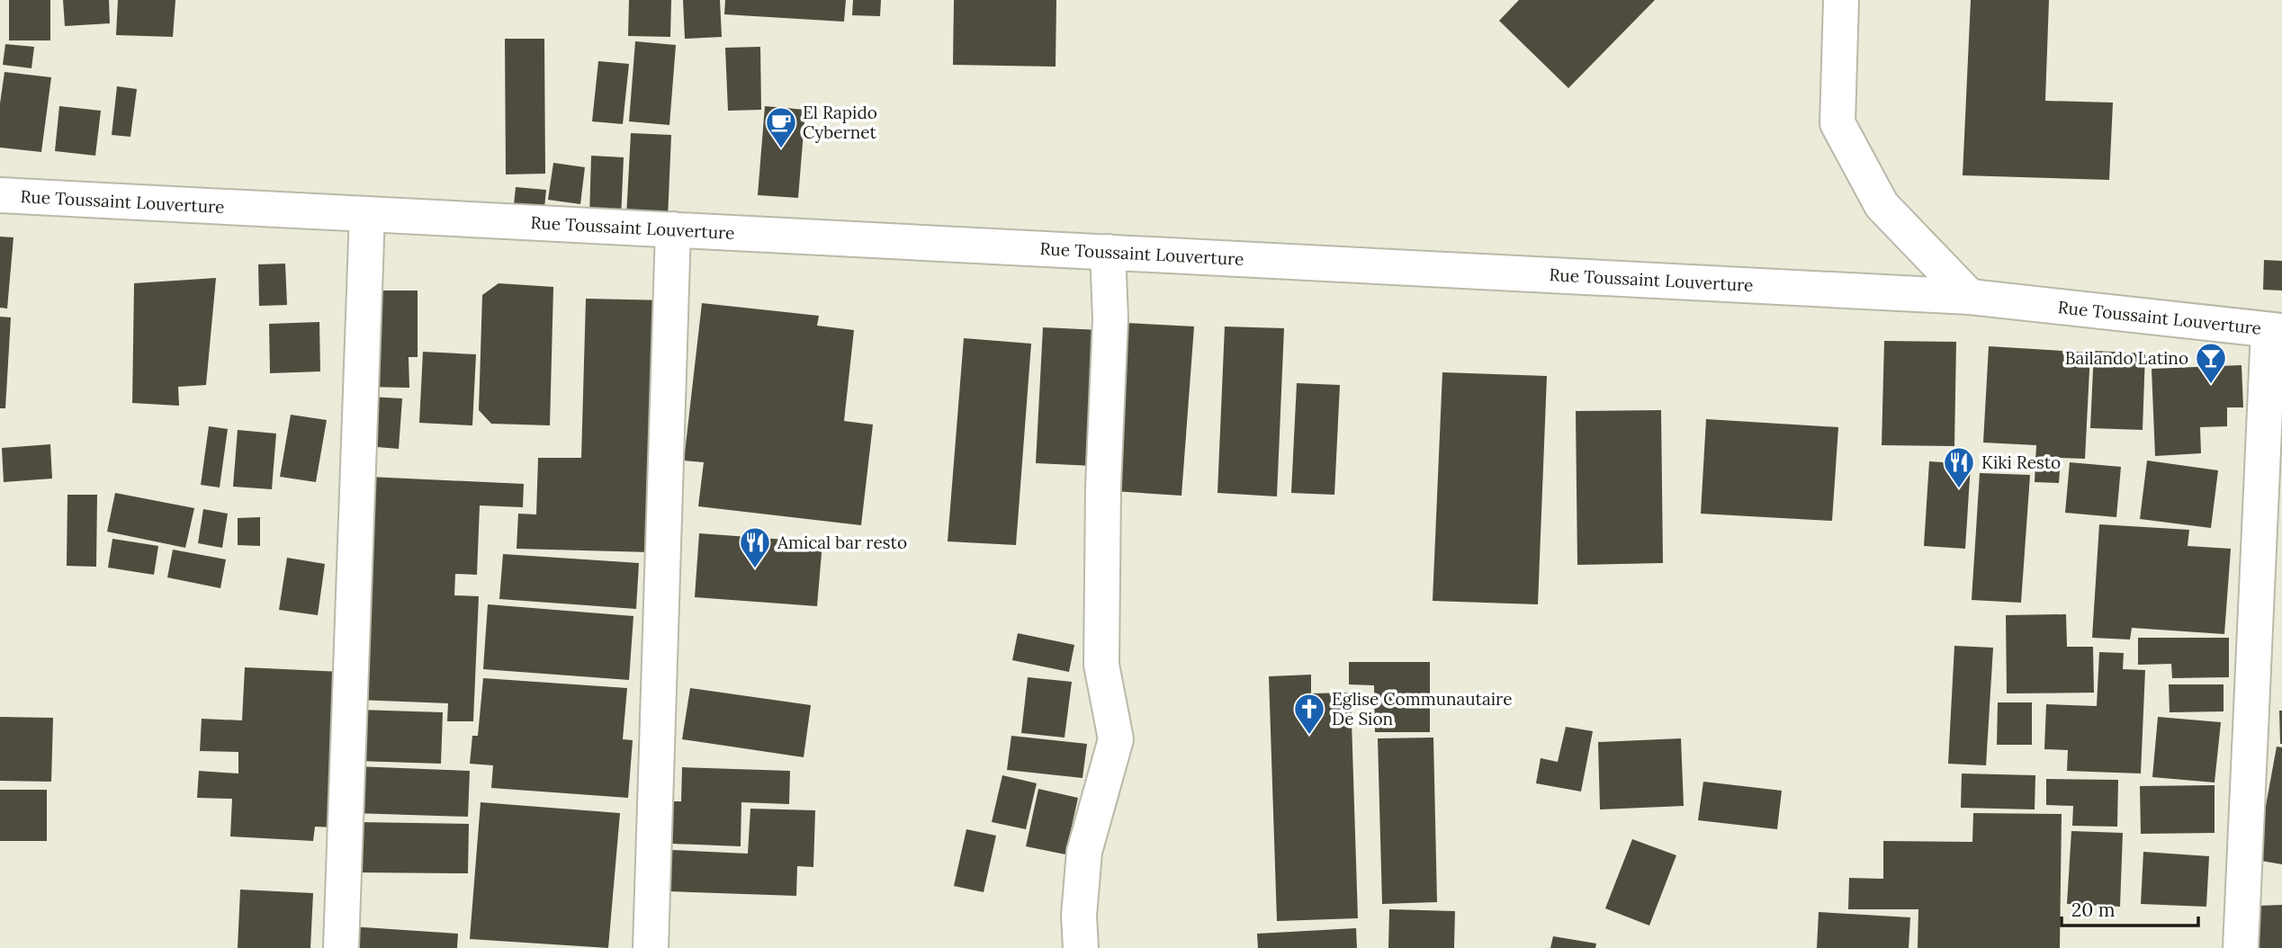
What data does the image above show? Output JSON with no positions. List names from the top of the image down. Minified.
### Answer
{"streets":{"street":["Rue Toussaint Louverture"]},"places":{"cafe":["El Rapido Cybernet"],"bar":["Bailando Latino"],"restaurant":["Kiki Resto","Amical bar resto"],"church":["Eglise Communautaire De Sion"]},"scale_bar":"20 m"}
